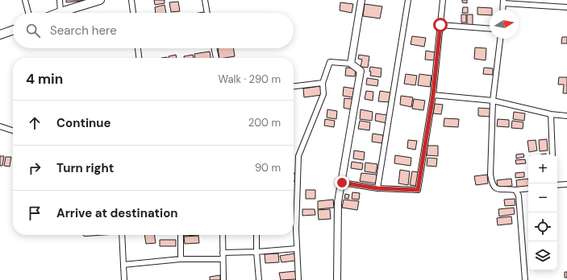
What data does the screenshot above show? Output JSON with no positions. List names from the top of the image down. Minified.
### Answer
{"north":"right","page":{"search":"Search here","heading":["4 min","Walk · 290 m"],"list":[["Continue","200 m"],["Turn right","90 m"],"Arrive at destination"],"map_buttons":["+","−"]}}
